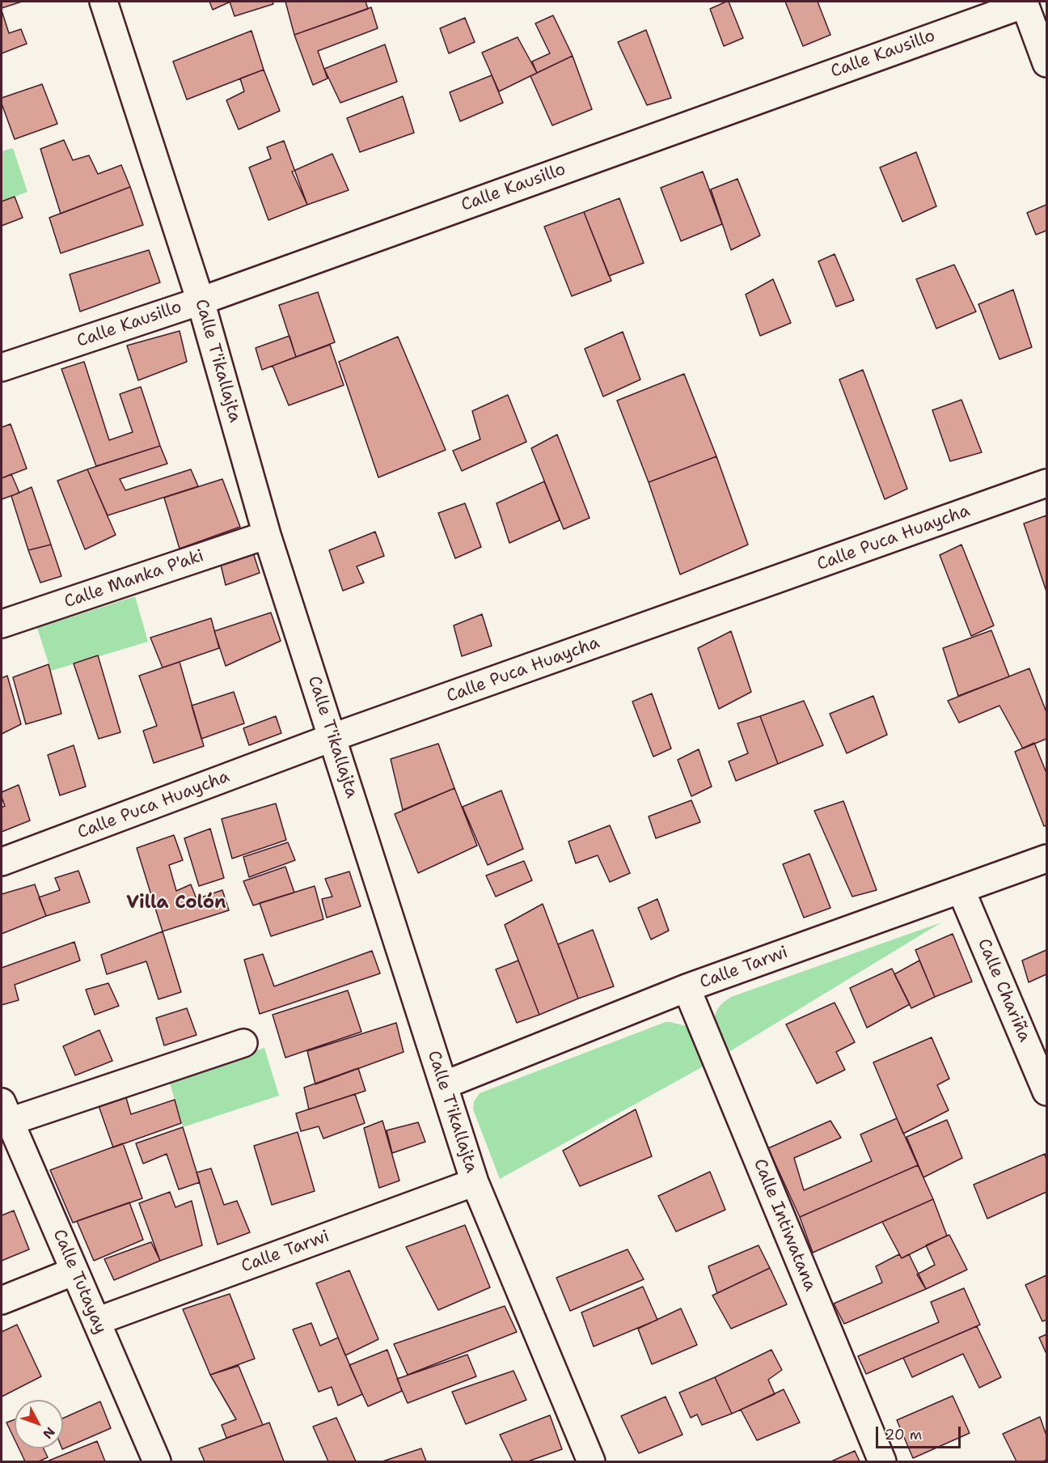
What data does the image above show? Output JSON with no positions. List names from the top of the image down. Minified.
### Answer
{"streets":{"street":["Calle Kausillo","Calle T'ikallajta","Calle Puca Huaycha","Calle Manka P'aki","Calle Tarwi","Calle Chariña","Calle Intiwatana","Calle Tutayay"]},"crossings":[["Calle Kausillo","Calle T'ikallajta"],["Calle T'ikallajta","Calle Puca Huaycha"],["Calle T'ikallajta","Calle Manka P'aki"],["Calle T'ikallajta","Calle Tarwi"],["Calle Tarwi","Calle Chariña"],["Calle Tarwi","Calle Intiwatana"],["Calle Tarwi","Calle Tutayay"]],"districts":["Villa Colón"],"scale_bar":"20 m","north":"bottom right"}
